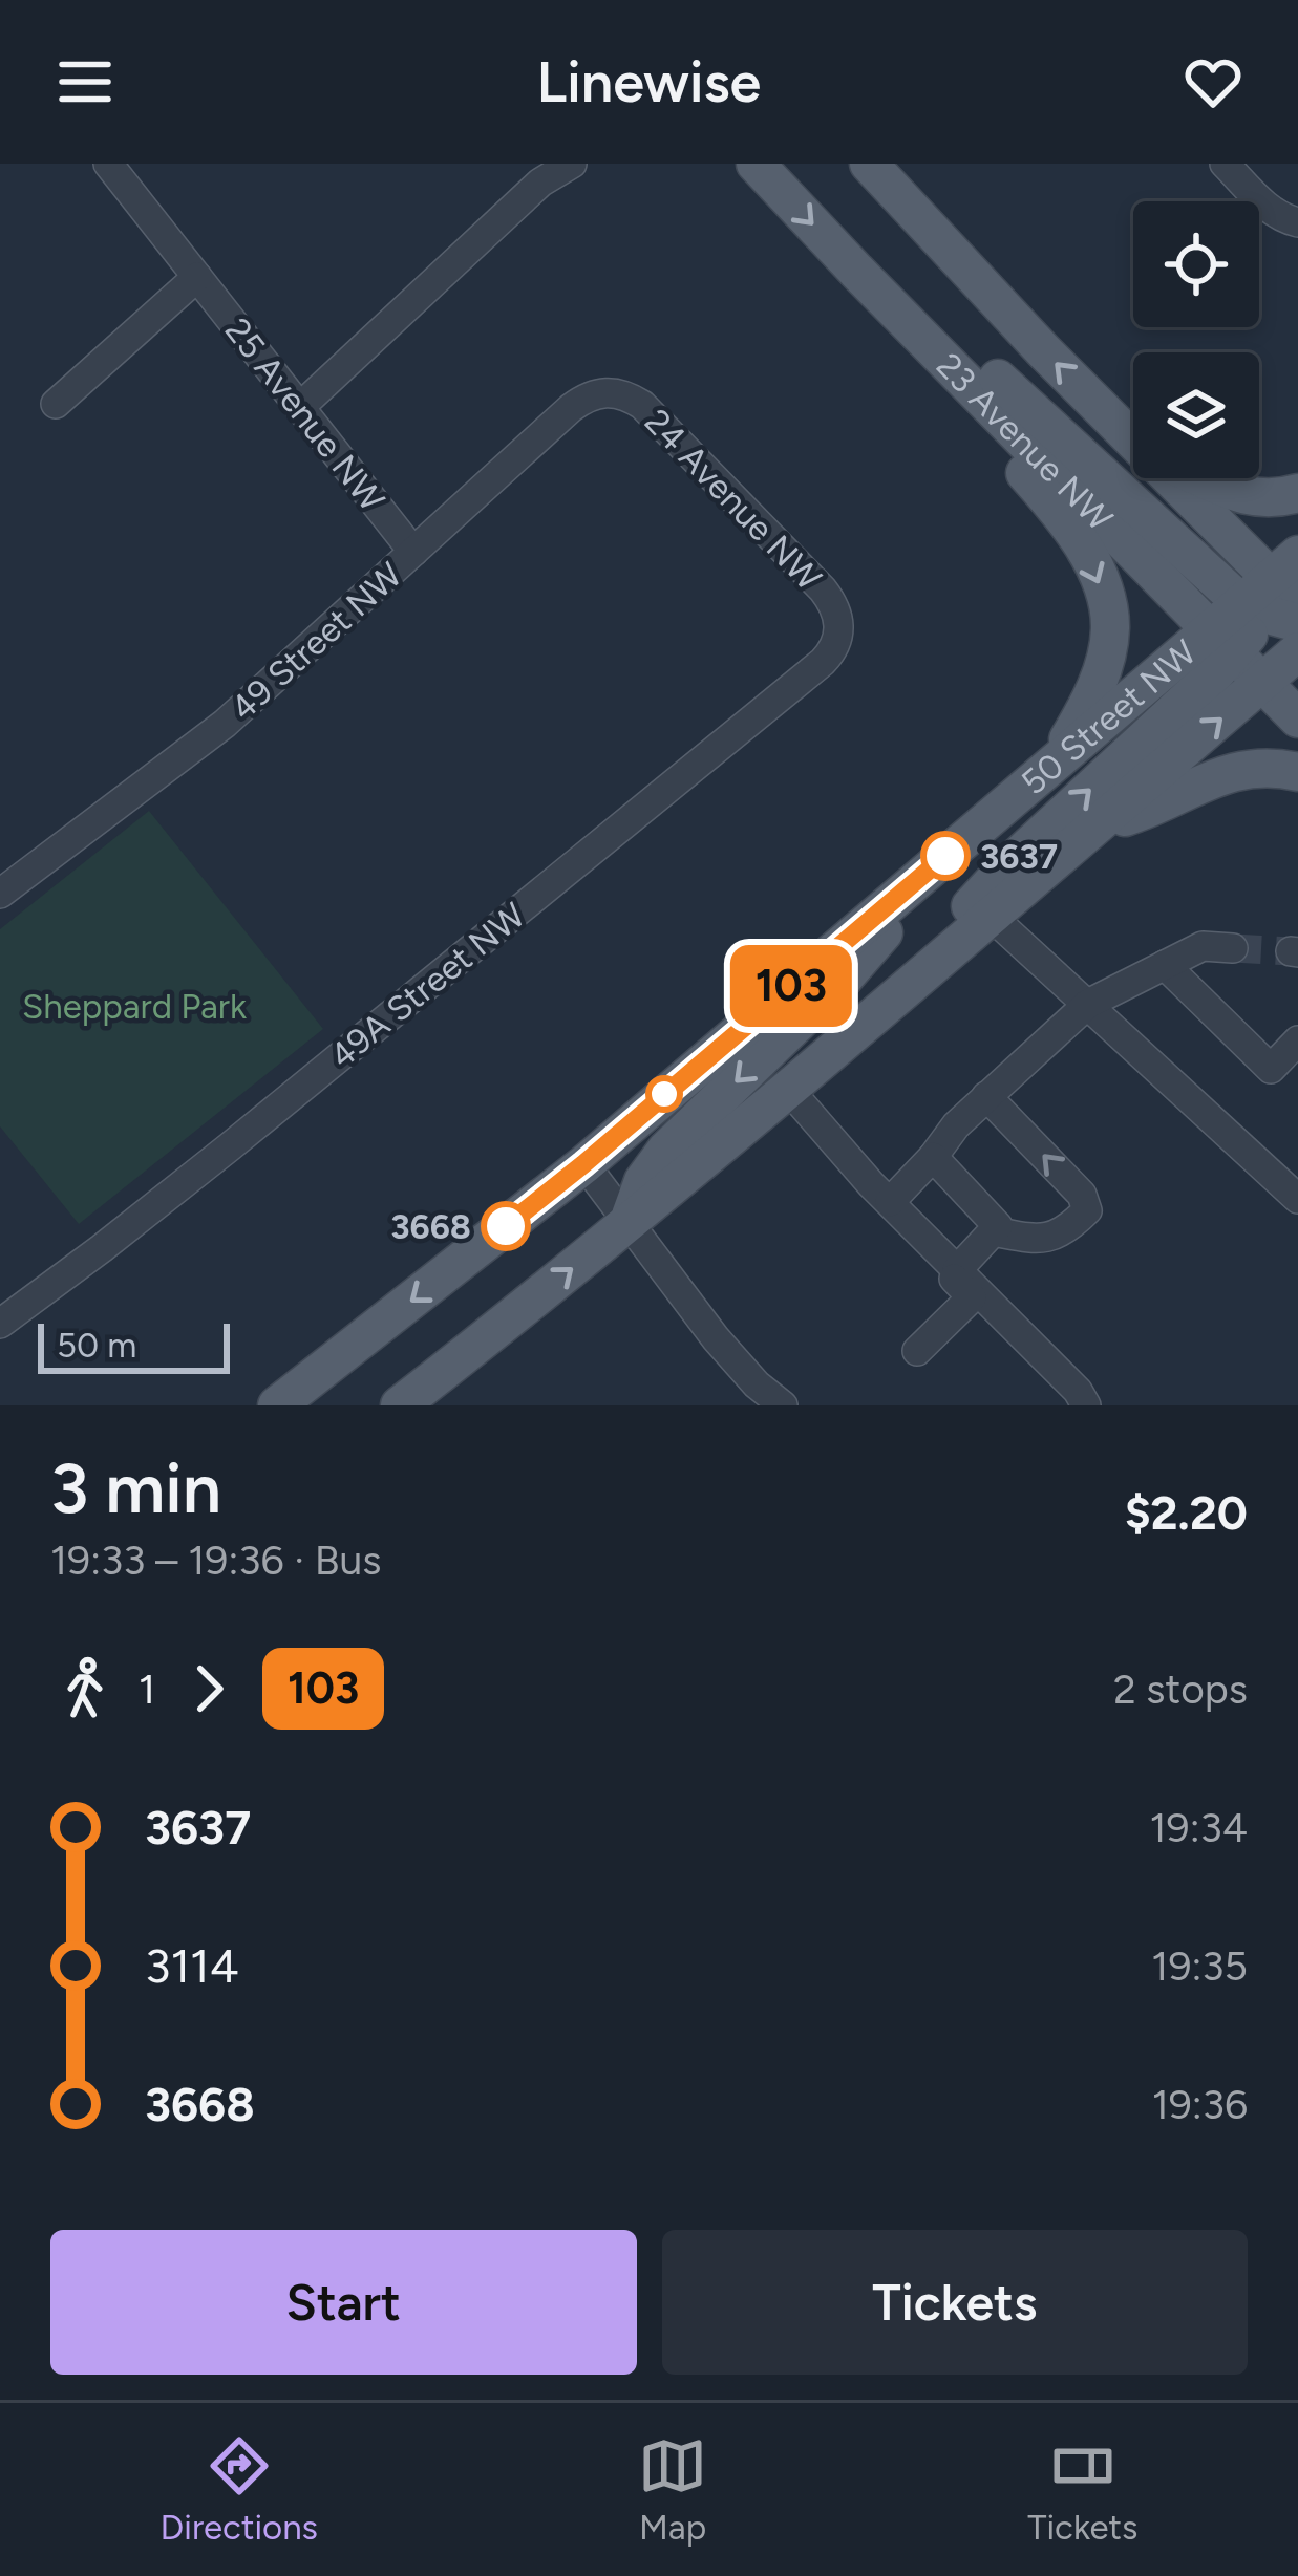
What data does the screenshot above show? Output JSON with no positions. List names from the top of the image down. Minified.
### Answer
{"streets":{"main road":["23 Avenue NW","50 Street NW"],"street":["25 Avenue NW","24 Avenue NW","49 Street NW","49A Street NW"]},"crossings":[["25 Avenue NW","49 Street NW"],["23 Avenue NW","50 Street NW"],["24 Avenue NW","49 Street NW"],["24 Avenue NW","49A Street NW"]],"parks":["Sheppard Park"],"places":["3637","3668"],"lines":["bus line 103"],"scale_bar":"50 m","page":{"header":"Linewise","on_map":"103","scale":"50 m","heading":["3 min","19:33 – 19:36 · Bus","$2.20"],"legs":["1","103","2 stops"],"list":[{"name":"3637","value":"19:34"},{"name":"3114","value":"19:35"},{"name":"3668","value":"19:36"}],"buttons":["Start","Tickets"],"tabs":["Directions","Map","Tickets"]}}
